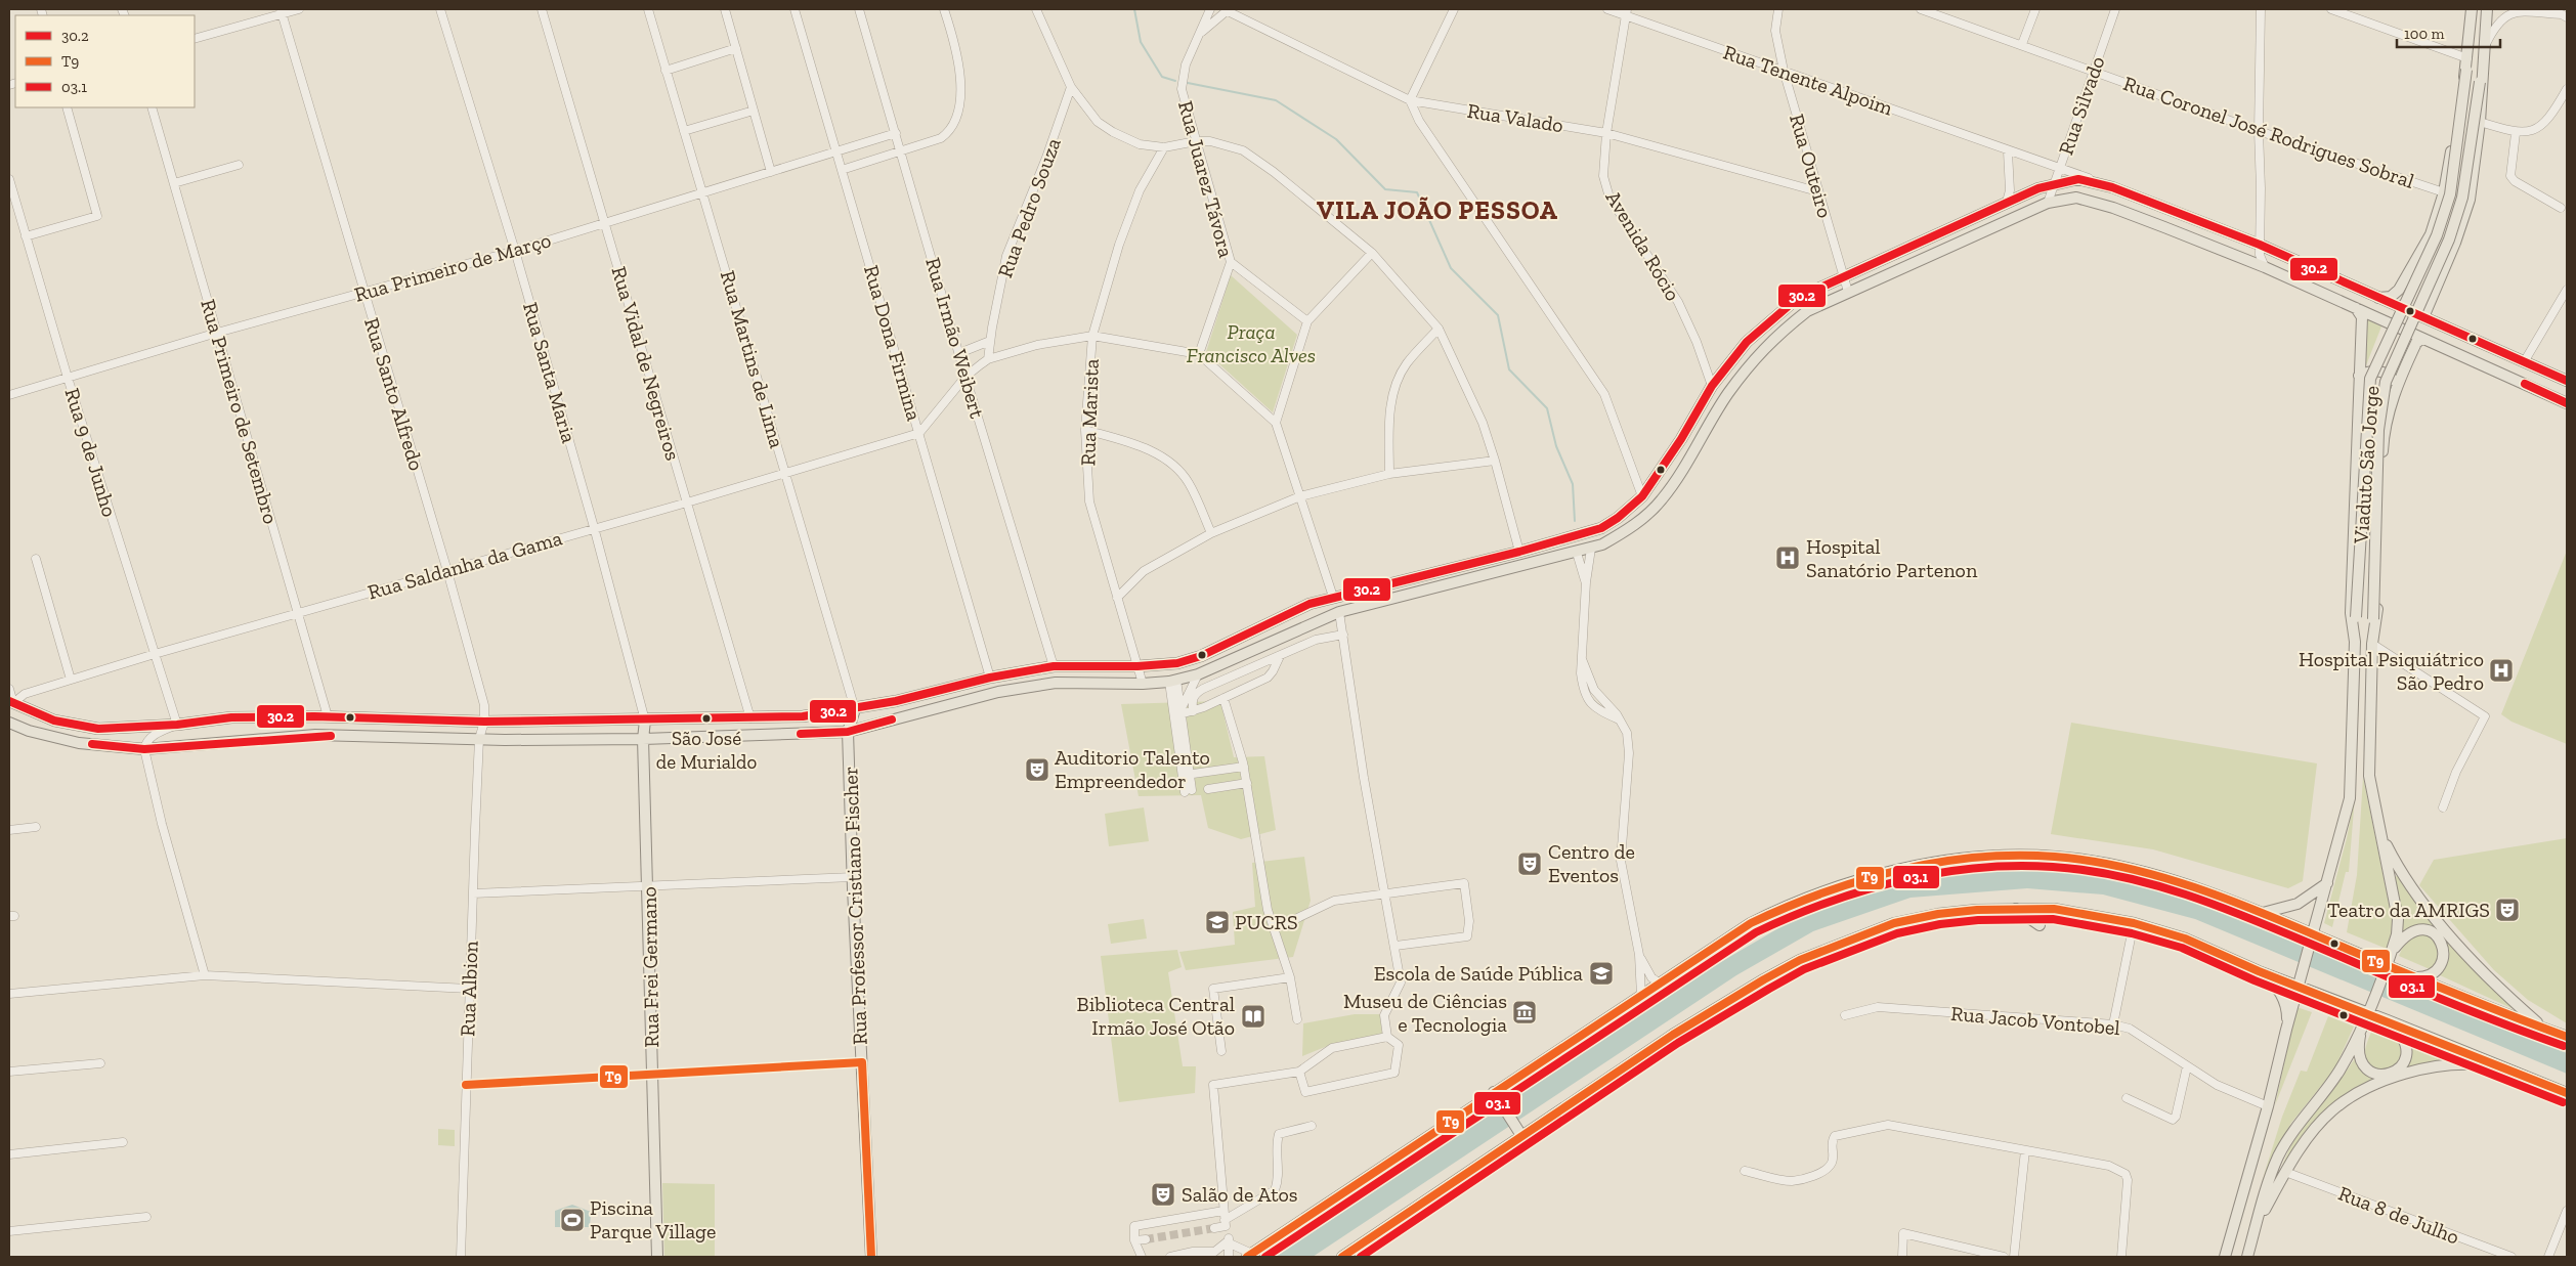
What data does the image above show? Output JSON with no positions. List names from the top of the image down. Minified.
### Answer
{"streets":{"main road":["Rua Santa Maria","Viaduto São Jorge","Rua Professor Cristiano Fischer","Rua Frei Germano"],"street":["Rua Tenente Alpoim","Rua Silvado","Rua Valado","Rua Coronel José Rodrigues Sobral","Rua Outeiro","Rua Juarez Távora","Rua Pedro Souza","Avenida Rócio","Rua Primeiro de Março","Rua Irmão Weibert","Rua Dona Firmina","Rua Martins de Lima","Rua Vidal de Negreiros","Rua Santo Alfredo","Rua Primeiro de Setembro","Rua Marista","Rua 9 de Junho","Rua Saldanha da Gama","Rua Albion","Rua Jacob Vontobel","Rua 8 de Julho"]},"crossings":[["Rua Tenente Alpoim","Rua Silvado"],["Rua Tenente Alpoim","Rua Outeiro"],["Rua Tenente Alpoim","Avenida Rócio"],["Rua Silvado","Rua Coronel José Rodrigues Sobral"],["Rua Valado","Rua Outeiro"],["Rua Valado","Avenida Rócio"],["Rua Primeiro de Março","Rua Irmão Weibert"],["Rua Primeiro de Março","Rua Dona Firmina"],["Rua Primeiro de Março","Rua Martins de Lima"],["Rua Primeiro de Março","Rua Vidal de Negreiros"],["Rua Primeiro de Março","Rua Santa Maria"],["Rua Primeiro de Março","Rua Santo Alfredo"],["Rua Primeiro de Março","Rua Primeiro de Setembro"],["Rua Primeiro de Março","Rua 9 de Junho"],["Rua Dona Firmina","Rua Saldanha da Gama"],["Rua Martins de Lima","Rua Saldanha da Gama"],["Rua Martins de Lima","Rua Professor Cristiano Fischer"],["Rua Vidal de Negreiros","Rua Saldanha da Gama"],["Rua Santa Maria","Rua Saldanha da Gama"],["Rua Santa Maria","Rua Frei Germano"],["Rua Santo Alfredo","Rua Saldanha da Gama"],["Rua Santo Alfredo","Rua Albion"],["Rua Primeiro de Setembro","Rua Saldanha da Gama"],["Rua 9 de Junho","Rua Saldanha da Gama"]],"districts":["VILA JOÃO PESSOA"],"parks":["Praça Francisco Alves"],"places":{"hospital":["Hospital Sanatório Partenon","Hospital Psiquiátrico São Pedro"],"other":["São José de Murialdo"],"theatre":["Auditorio Talento Empreendedor","Centro de Eventos","Teatro da AMRIGS","Salão de Atos"],"school or university":["PUCRS","Escola de Saúde Pública"],"museum":["Museu de Ciências e Tecnologia"],"library":["Biblioteca Central Irmão José Otão"],"sports":["Piscina Parque Village"]},"lines":["transit line 30.2","transit line T9","transit line 03.1"],"legend":["30.2","T9","03.1"],"scale_bar":"100 m"}
